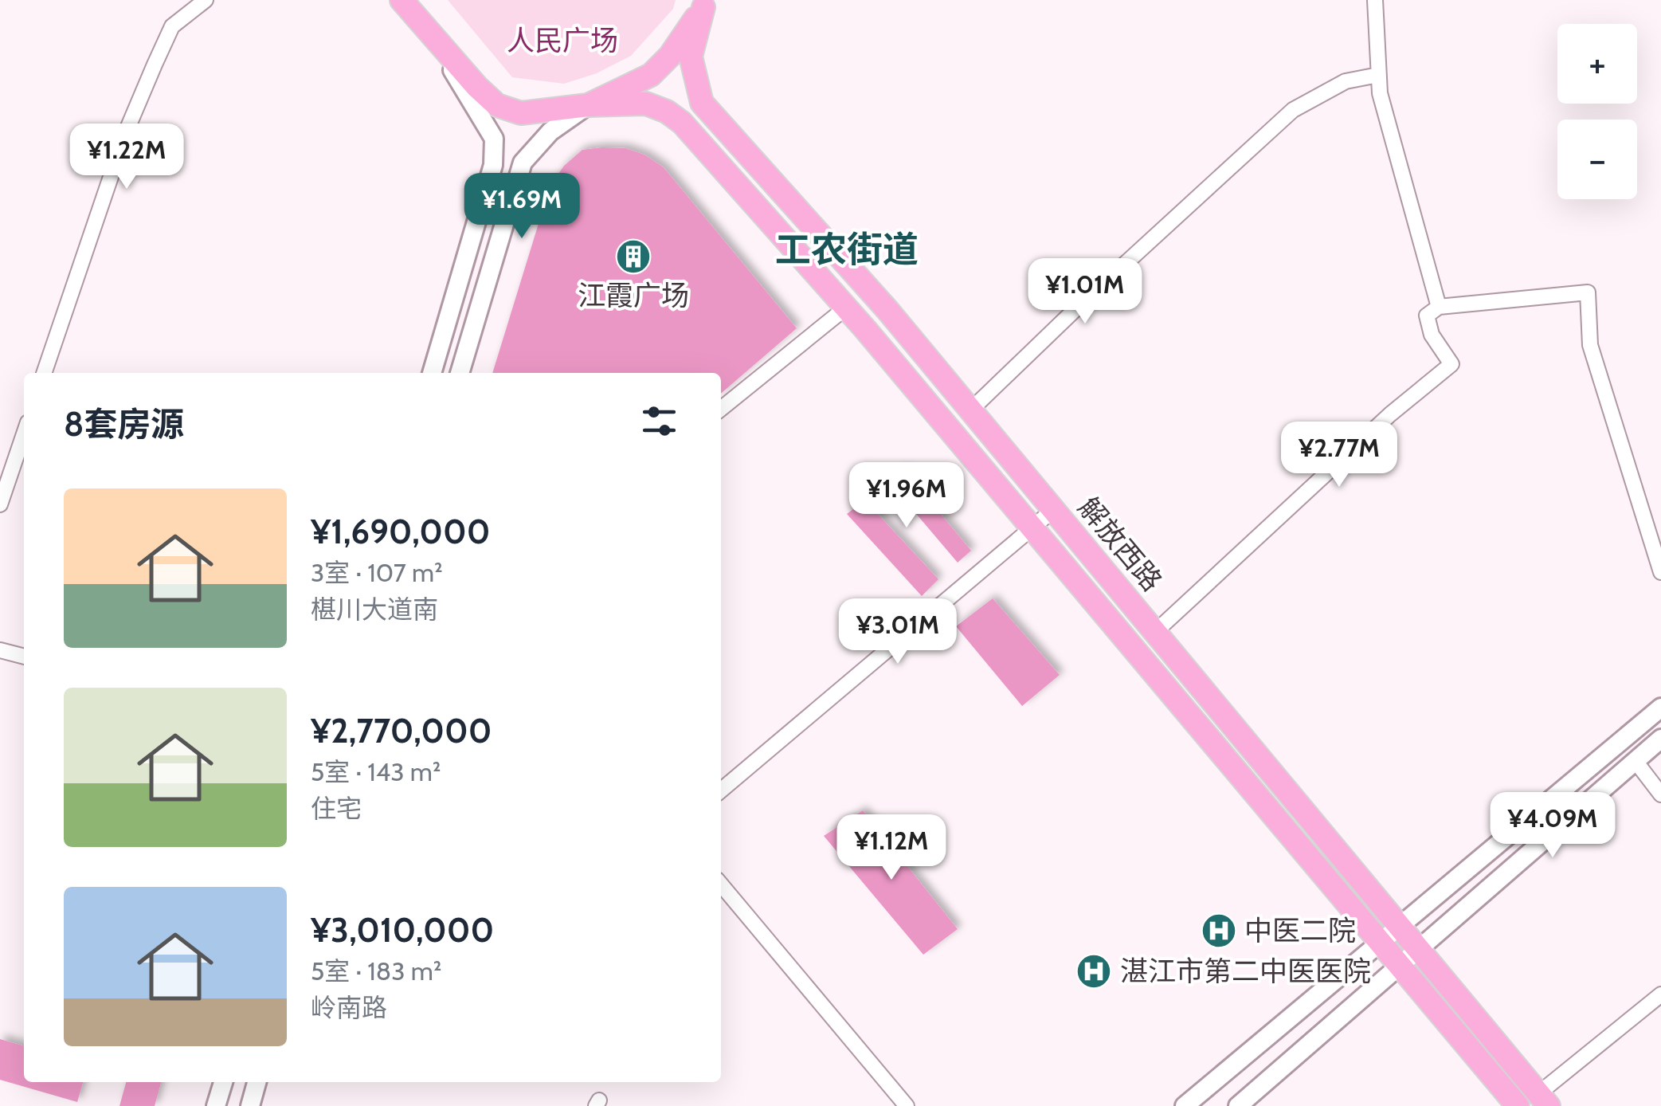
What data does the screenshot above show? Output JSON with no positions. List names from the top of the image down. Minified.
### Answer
{"streets":{"main road":["解放西路"]},"districts":["工农街道"],"parks":["人民广场"],"places":{"building":["江霞广场"],"hospital":["中医二院","湛江市第二中医医院"]},"page":{"map_buttons":["+","−"],"price":["¥1.22M","¥1.69M","¥1.01M","¥2.77M","¥1.96M","¥3.01M","¥4.09M","¥1.12M"],"heading":"8套房源","list":[{"name":"¥1,690,000","note":"3室 · 107 m² · 椹川大道南"},{"name":"¥2,770,000","note":"5室 · 143 m² · 住宅"},{"name":"¥3,010,000","note":"5室 · 183 m² · 岭南路"}]}}
